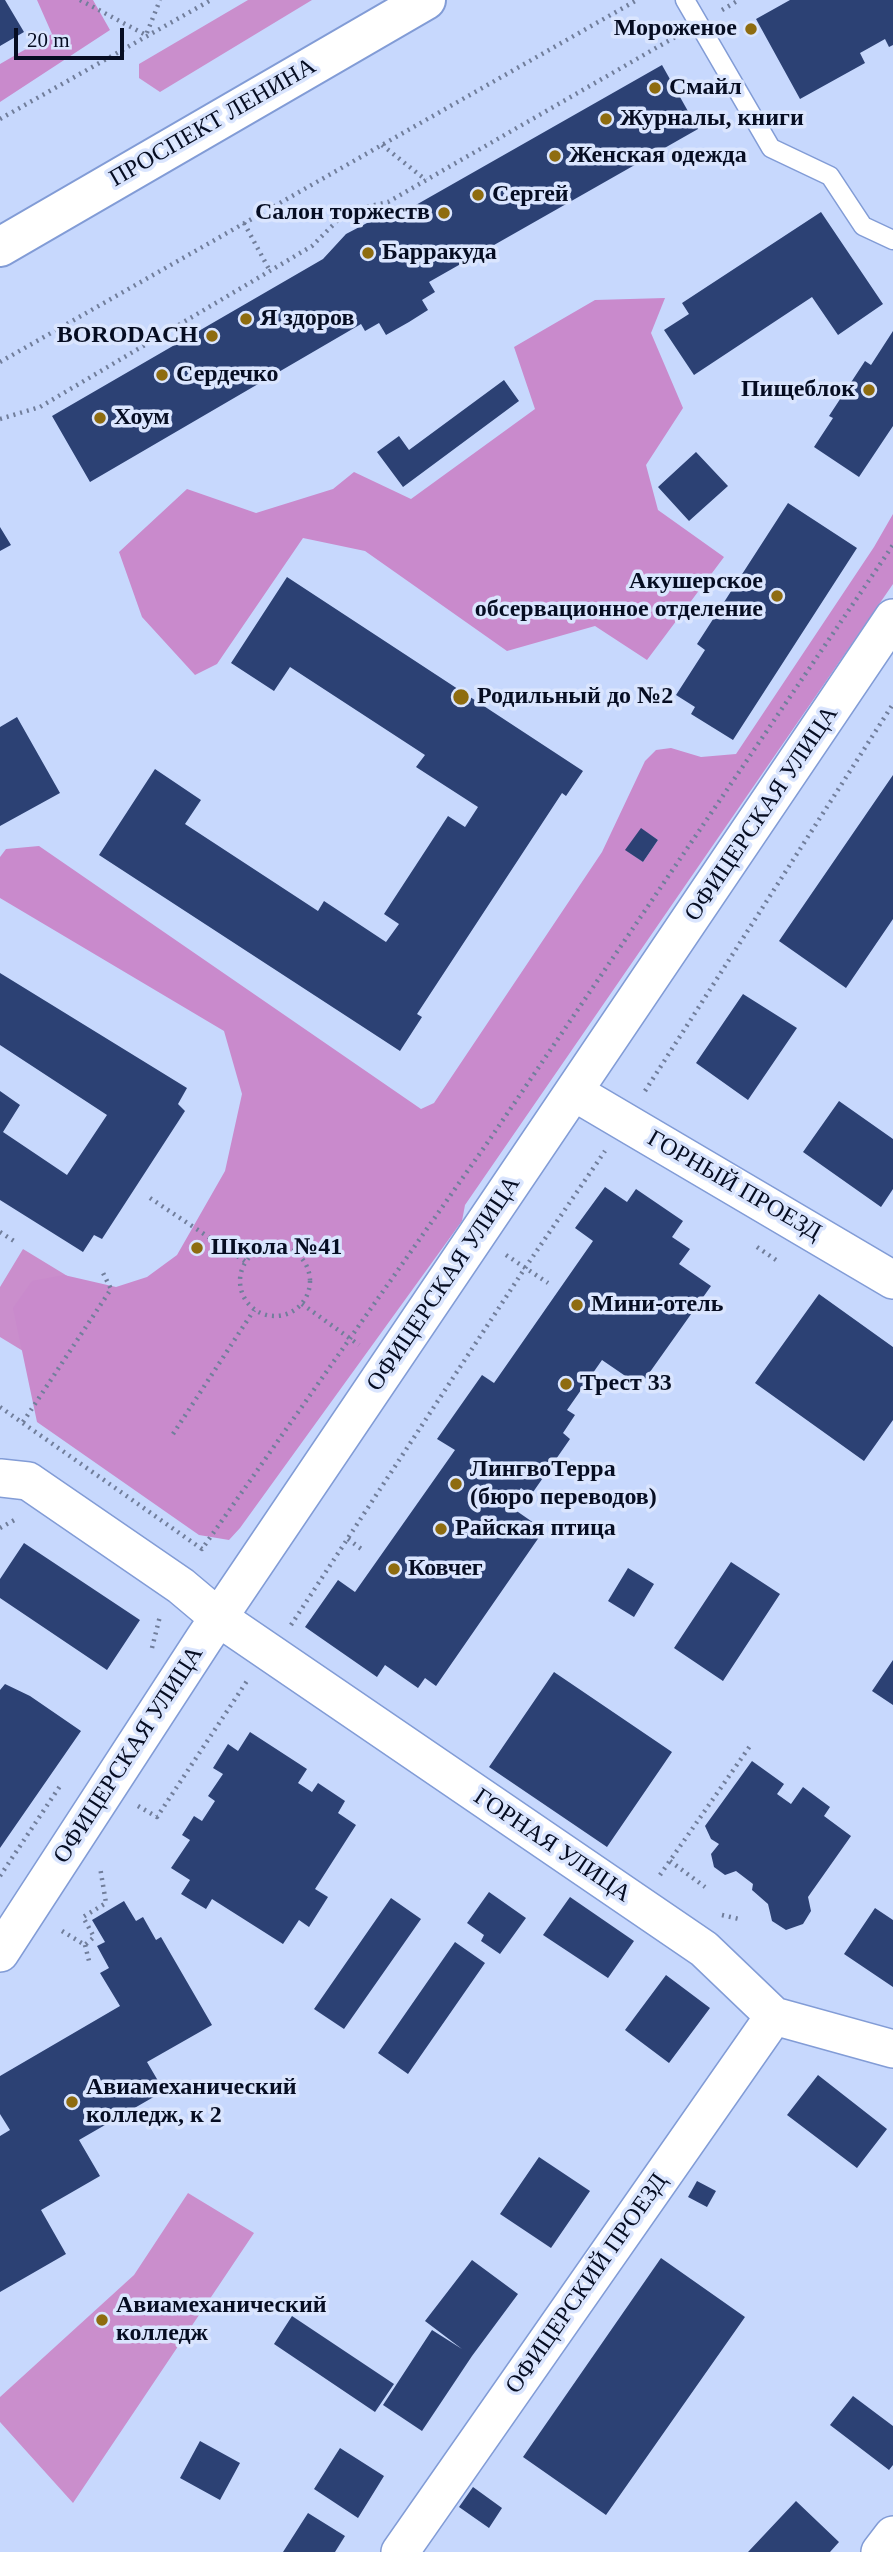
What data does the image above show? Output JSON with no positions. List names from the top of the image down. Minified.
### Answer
{"streets":{"main road":["ПРОСПЕКТ ЛЕНИНА"],"street":["ОФИЦЕРСКАЯ УЛИЦА","ГОРНЫЙ ПРОЕЗД","ГОРНАЯ УЛИЦА","ОФИЦЕРСКИЙ ПРОЕЗД"]},"crossings":[["ОФИЦЕРСКАЯ УЛИЦА","ГОРНЫЙ ПРОЕЗД"],["ОФИЦЕРСКАЯ УЛИЦА","ГОРНАЯ УЛИЦА"],["ГОРНАЯ УЛИЦА","ОФИЦЕРСКИЙ ПРОЕЗД"]],"places":["Мороженое","Смайл","Журналы, книги","Женская одежда","Сергей","Салон торжеств","Барракуда","Я здоров","BORODACH","Сердечко","Пищеблок","Хоум","Акушерское обсервационное отделение","Родильный до №2","Школа №41","Мини-отель","Трест 33","ЛингвоТерра (бюро переводов)","Райская птица","Ковчег","Авиамеханический колледж, к 2","Авиамеханический колледж"],"scale_bar":"20 m"}
